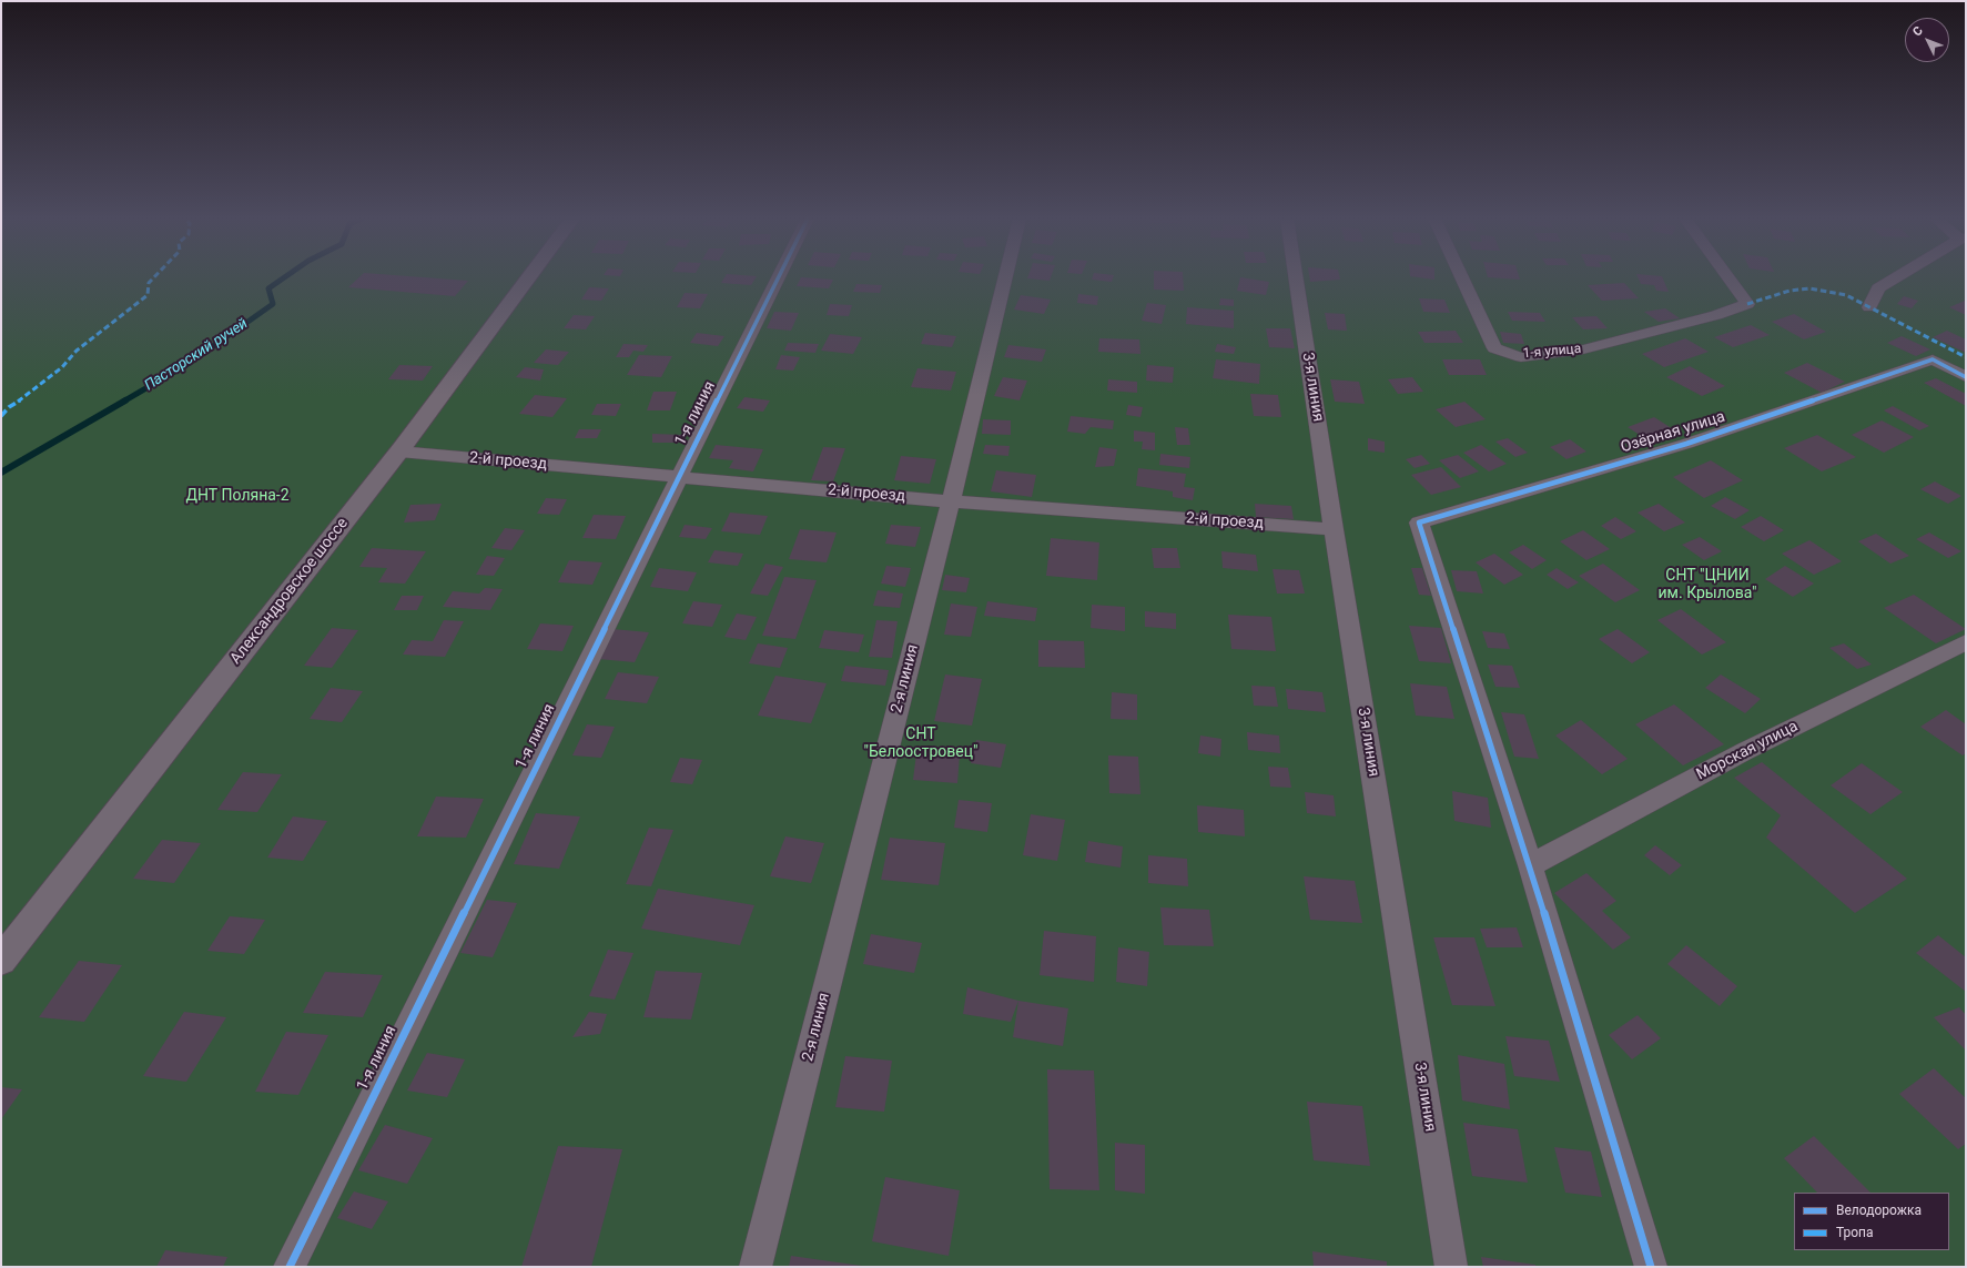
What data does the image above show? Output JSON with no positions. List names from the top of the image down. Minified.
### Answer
{"streets":{"street":["1-я улица","3-я линия","1-я линия","Озёрная улица","2-й проезд","Александровское шоссе","2-я линия","Морская улица"]},"crossings":[["3-я линия","2-й проезд"],["1-я линия","2-й проезд"],["Озёрная улица","Морская улица"],["2-й проезд","Александровское шоссе"],["2-й проезд","2-я линия"]],"water":["Пасторский ручей"],"parks":["ДНТ Поляна-2","СНТ \"ЦНИИ им. Крылова\"","СНТ \"Белоостровец\""],"legend":["Велодорожка","Тропа"],"north":"top left"}
